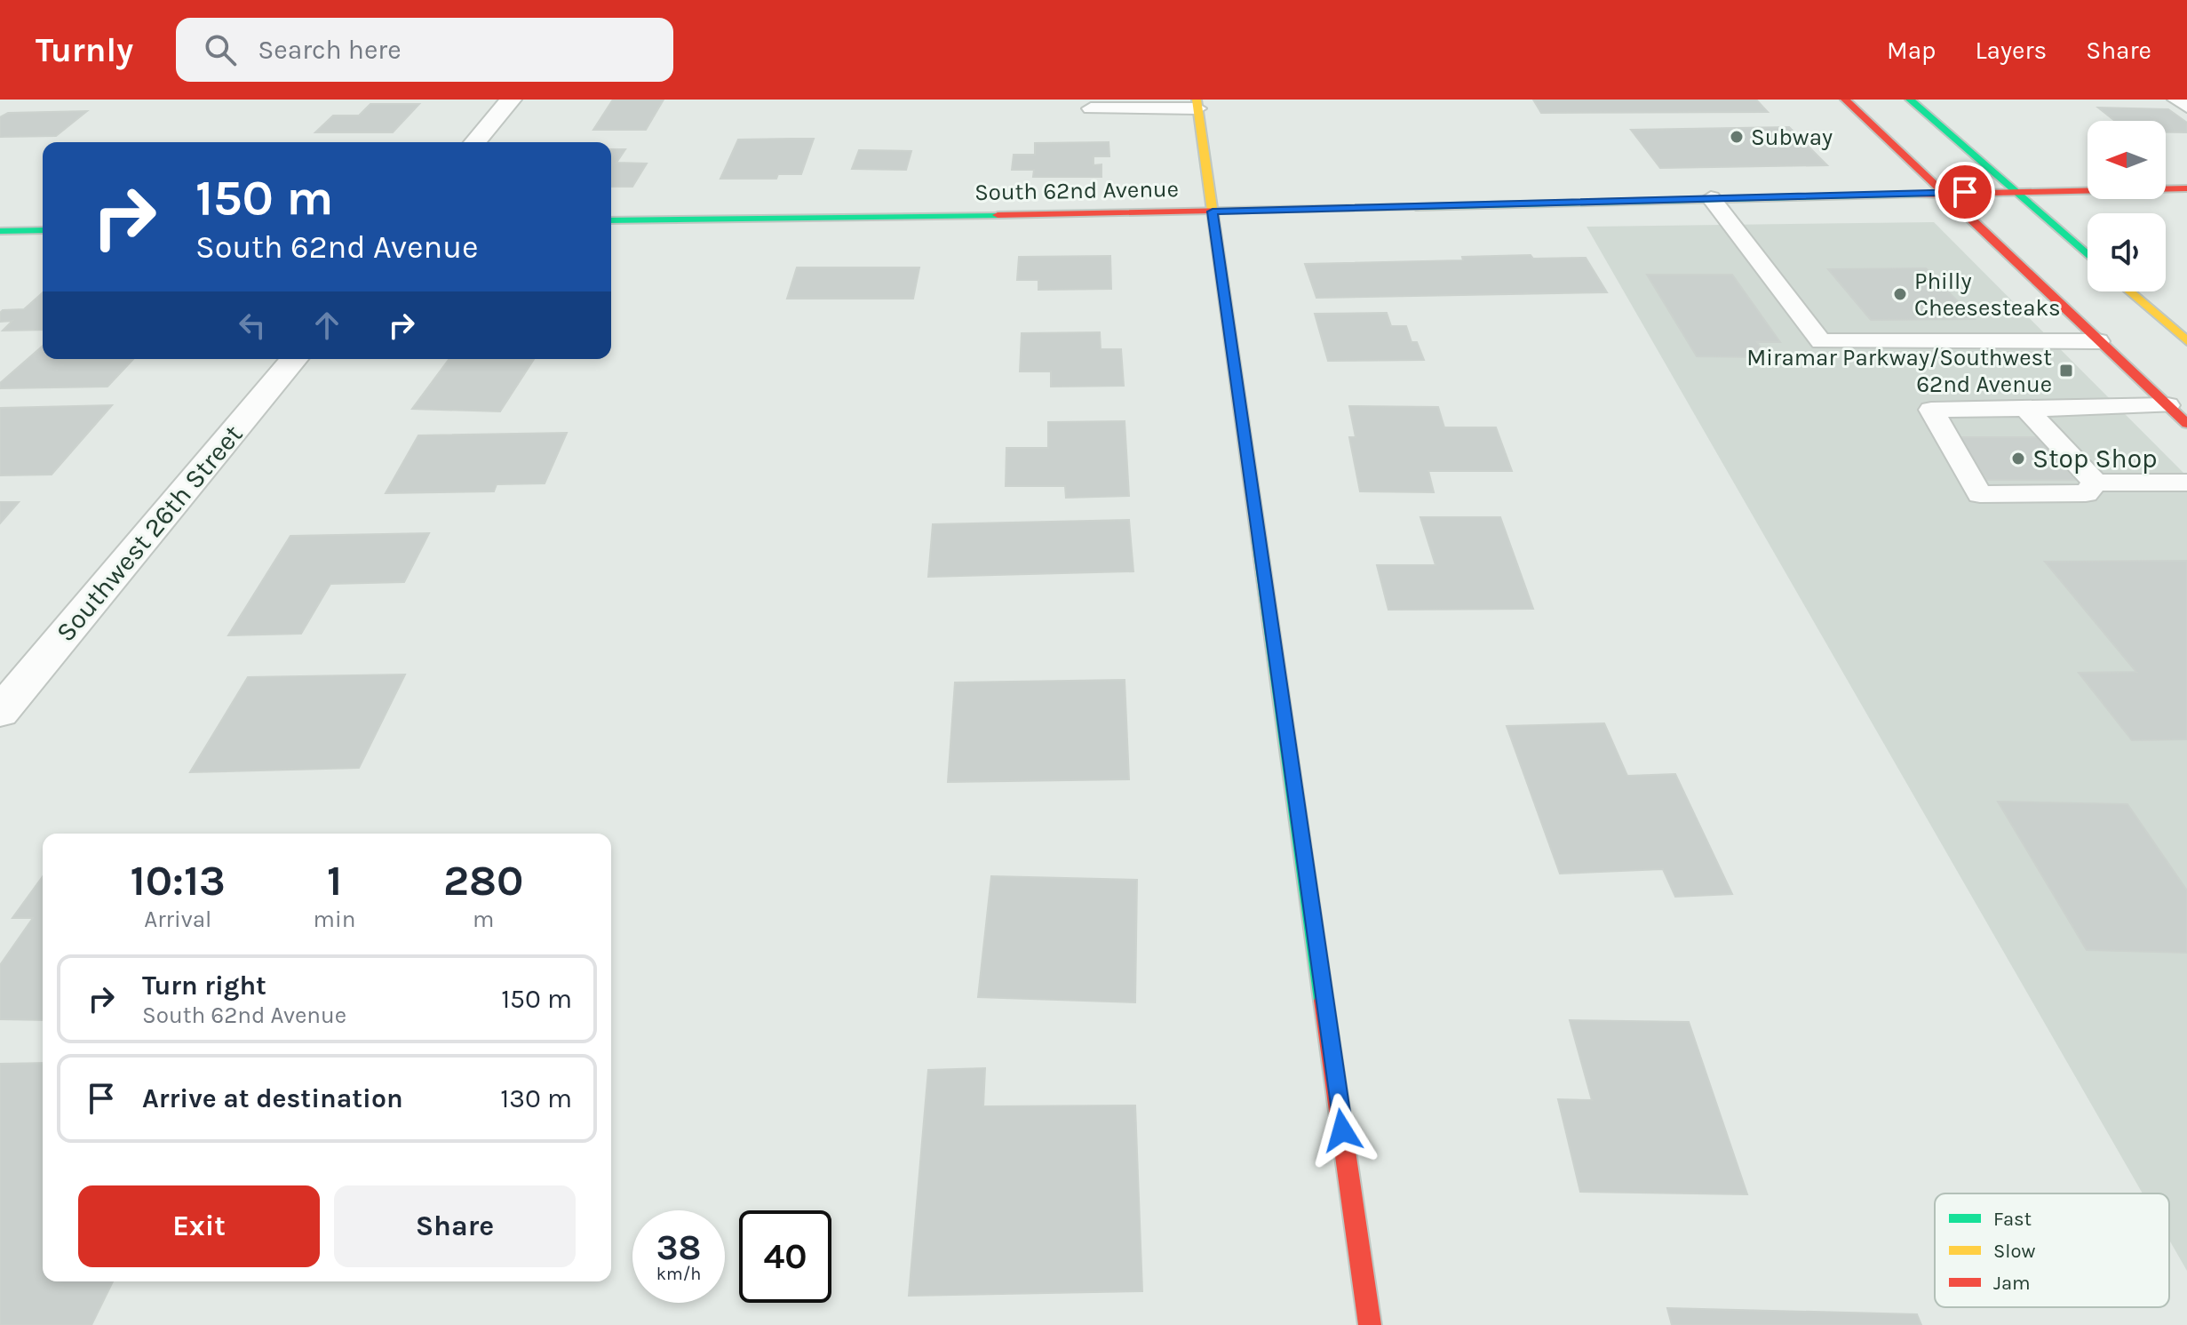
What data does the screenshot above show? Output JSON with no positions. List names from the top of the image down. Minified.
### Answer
{"streets":{"street":["South 62nd Avenue","Southwest 26th Street"]},"places":{"other":["Subway","Philly Cheesesteaks","Stop Shop"],"transit":["Miramar Parkway/Southwest 62nd Avenue"]},"legend":["Fast","Slow","Jam"],"north":"left","page":{"header":"Turnly","search":"Search here","nav":["Map","Layers","Share"],"turn":["150 m","South 62nd Avenue"],"eta":["10:13","Arrival","1","min","280","m"],"list":[{"name":"Turn right","note":"South 62nd Avenue","value":"150 m"},{"name":"Arrive at destination","value":"130 m"}],"buttons":["Exit","Share"],"speed":"38 km/h","limit":"40"}}
